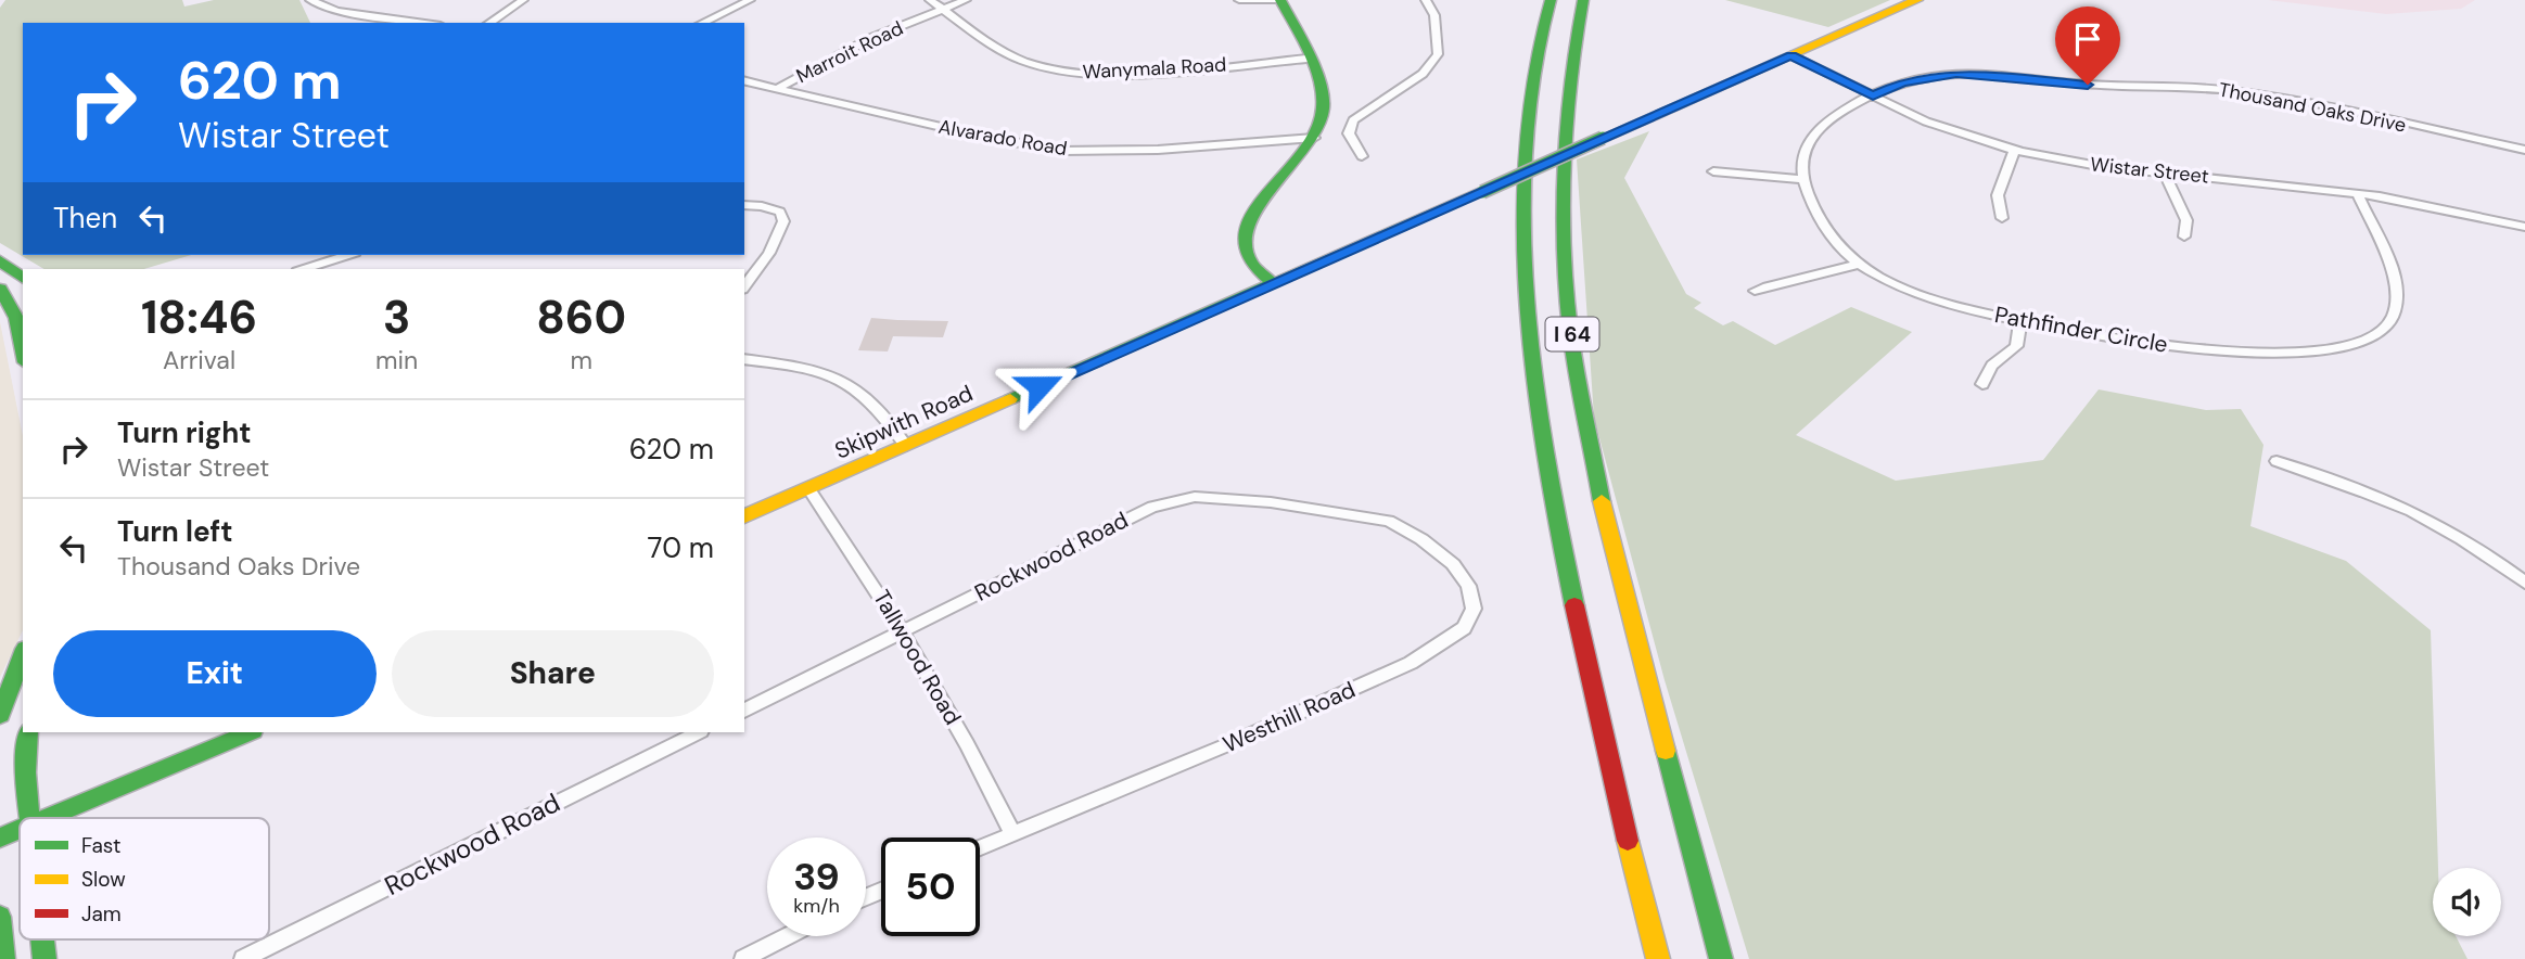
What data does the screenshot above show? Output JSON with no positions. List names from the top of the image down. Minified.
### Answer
{"streets":{"main road":["I 64","Skipwith Road"],"street":["Marroit Road","Wanymala Road","Thousand Oaks Drive","Alvarado Road","Wistar Street","Pathfinder Circle","Rockwood Road","Tallwood Road","Westhill Road"]},"crossings":[["Marroit Road","Wanymala Road"],["Marroit Road","Alvarado Road"],["Thousand Oaks Drive","Wistar Street"],["Wistar Street","Pathfinder Circle"],["Wistar Street","Skipwith Road"],["Skipwith Road","Tallwood Road"],["Rockwood Road","Tallwood Road"],["Rockwood Road","Westhill Road"],["Tallwood Road","Westhill Road"]],"legend":["Fast","Slow","Jam"],"page":{"turn":["620 m","Wistar Street"],"then":"Then","eta":["18:46","Arrival","3","min","860","m"],"list":[{"name":"Turn right","note":"Wistar Street","value":"620 m"},{"name":"Turn left","note":"Thousand Oaks Drive","value":"70 m"}],"buttons":["Exit","Share"],"speed":"39 km/h","limit":"50"}}
